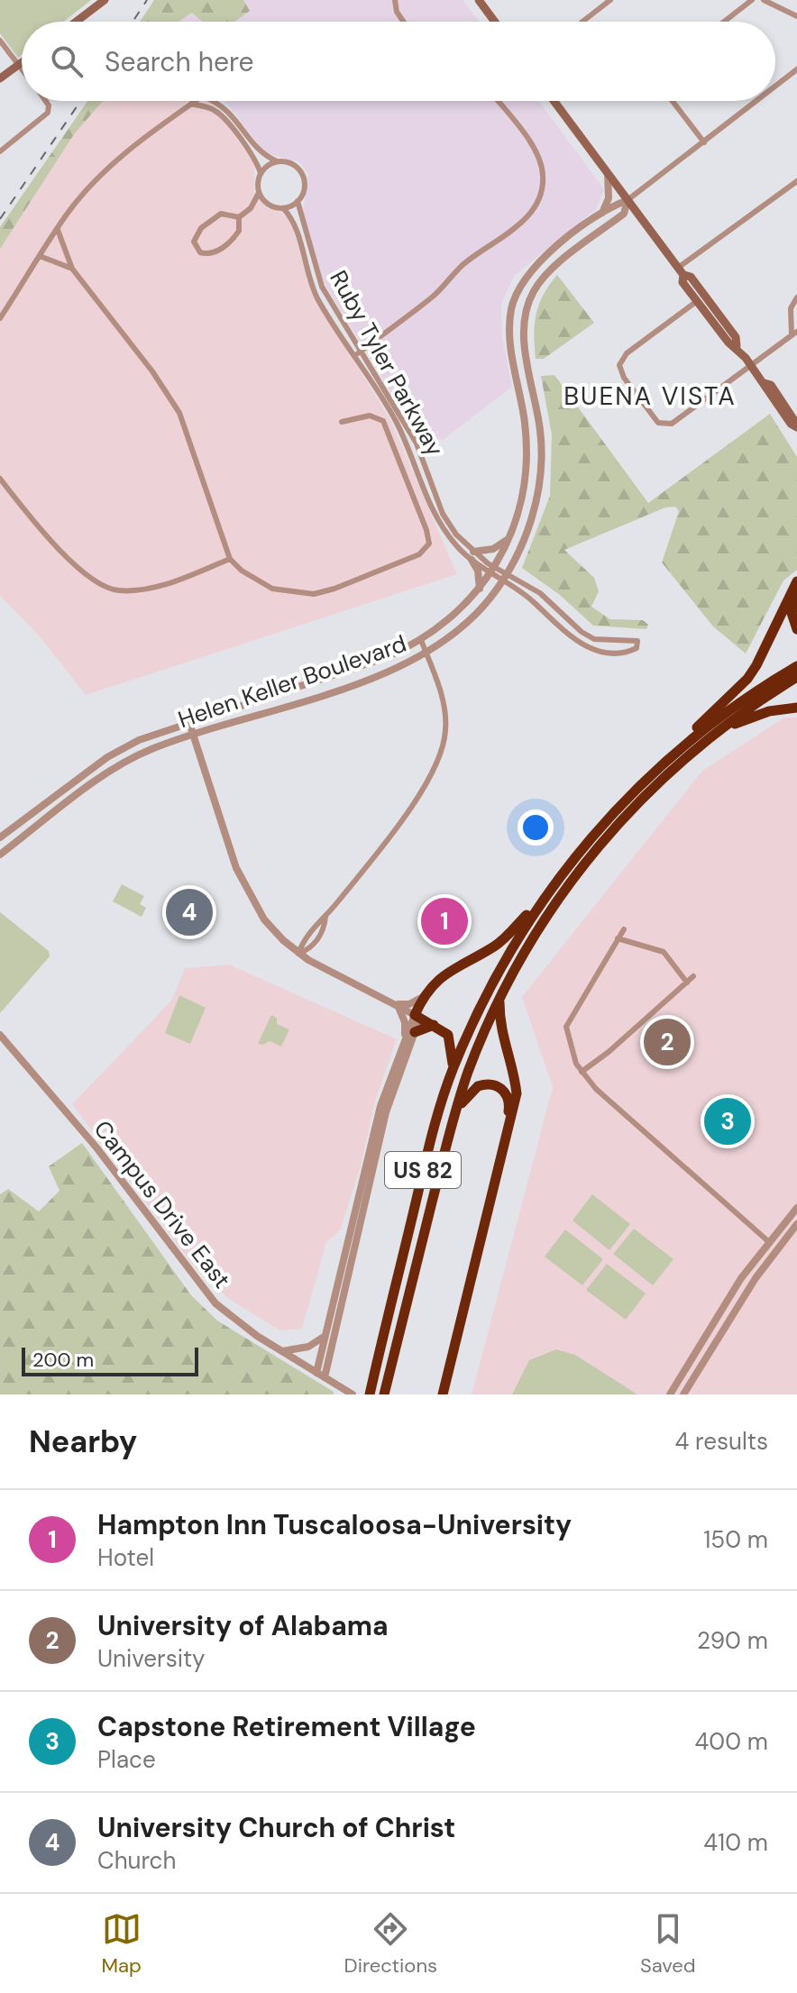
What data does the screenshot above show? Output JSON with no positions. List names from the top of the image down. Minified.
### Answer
{"streets":{"highway":["US 82"],"street":["Ruby Tyler Parkway","Helen Keller Boulevard","Campus Drive East"]},"crossings":[["Ruby Tyler Parkway","Helen Keller Boulevard"]],"districts":["BUENA VISTA"],"scale_bar":"200 m","page":{"search":"Search here","pins":["4","1","2","3"],"scale":"200 m","heading":["Nearby","4 results"],"list":[{"mark":"1","name":"Hampton Inn Tuscaloosa-University","note":"Hotel","value":"150 m"},{"mark":"2","name":"University of Alabama","note":"University","value":"290 m"},{"mark":"3","name":"Capstone Retirement Village","note":"Place","value":"400 m"},{"mark":"4","name":"University Church of Christ","note":"Church","value":"410 m"}],"nav":["Map","Directions","Saved"]}}
